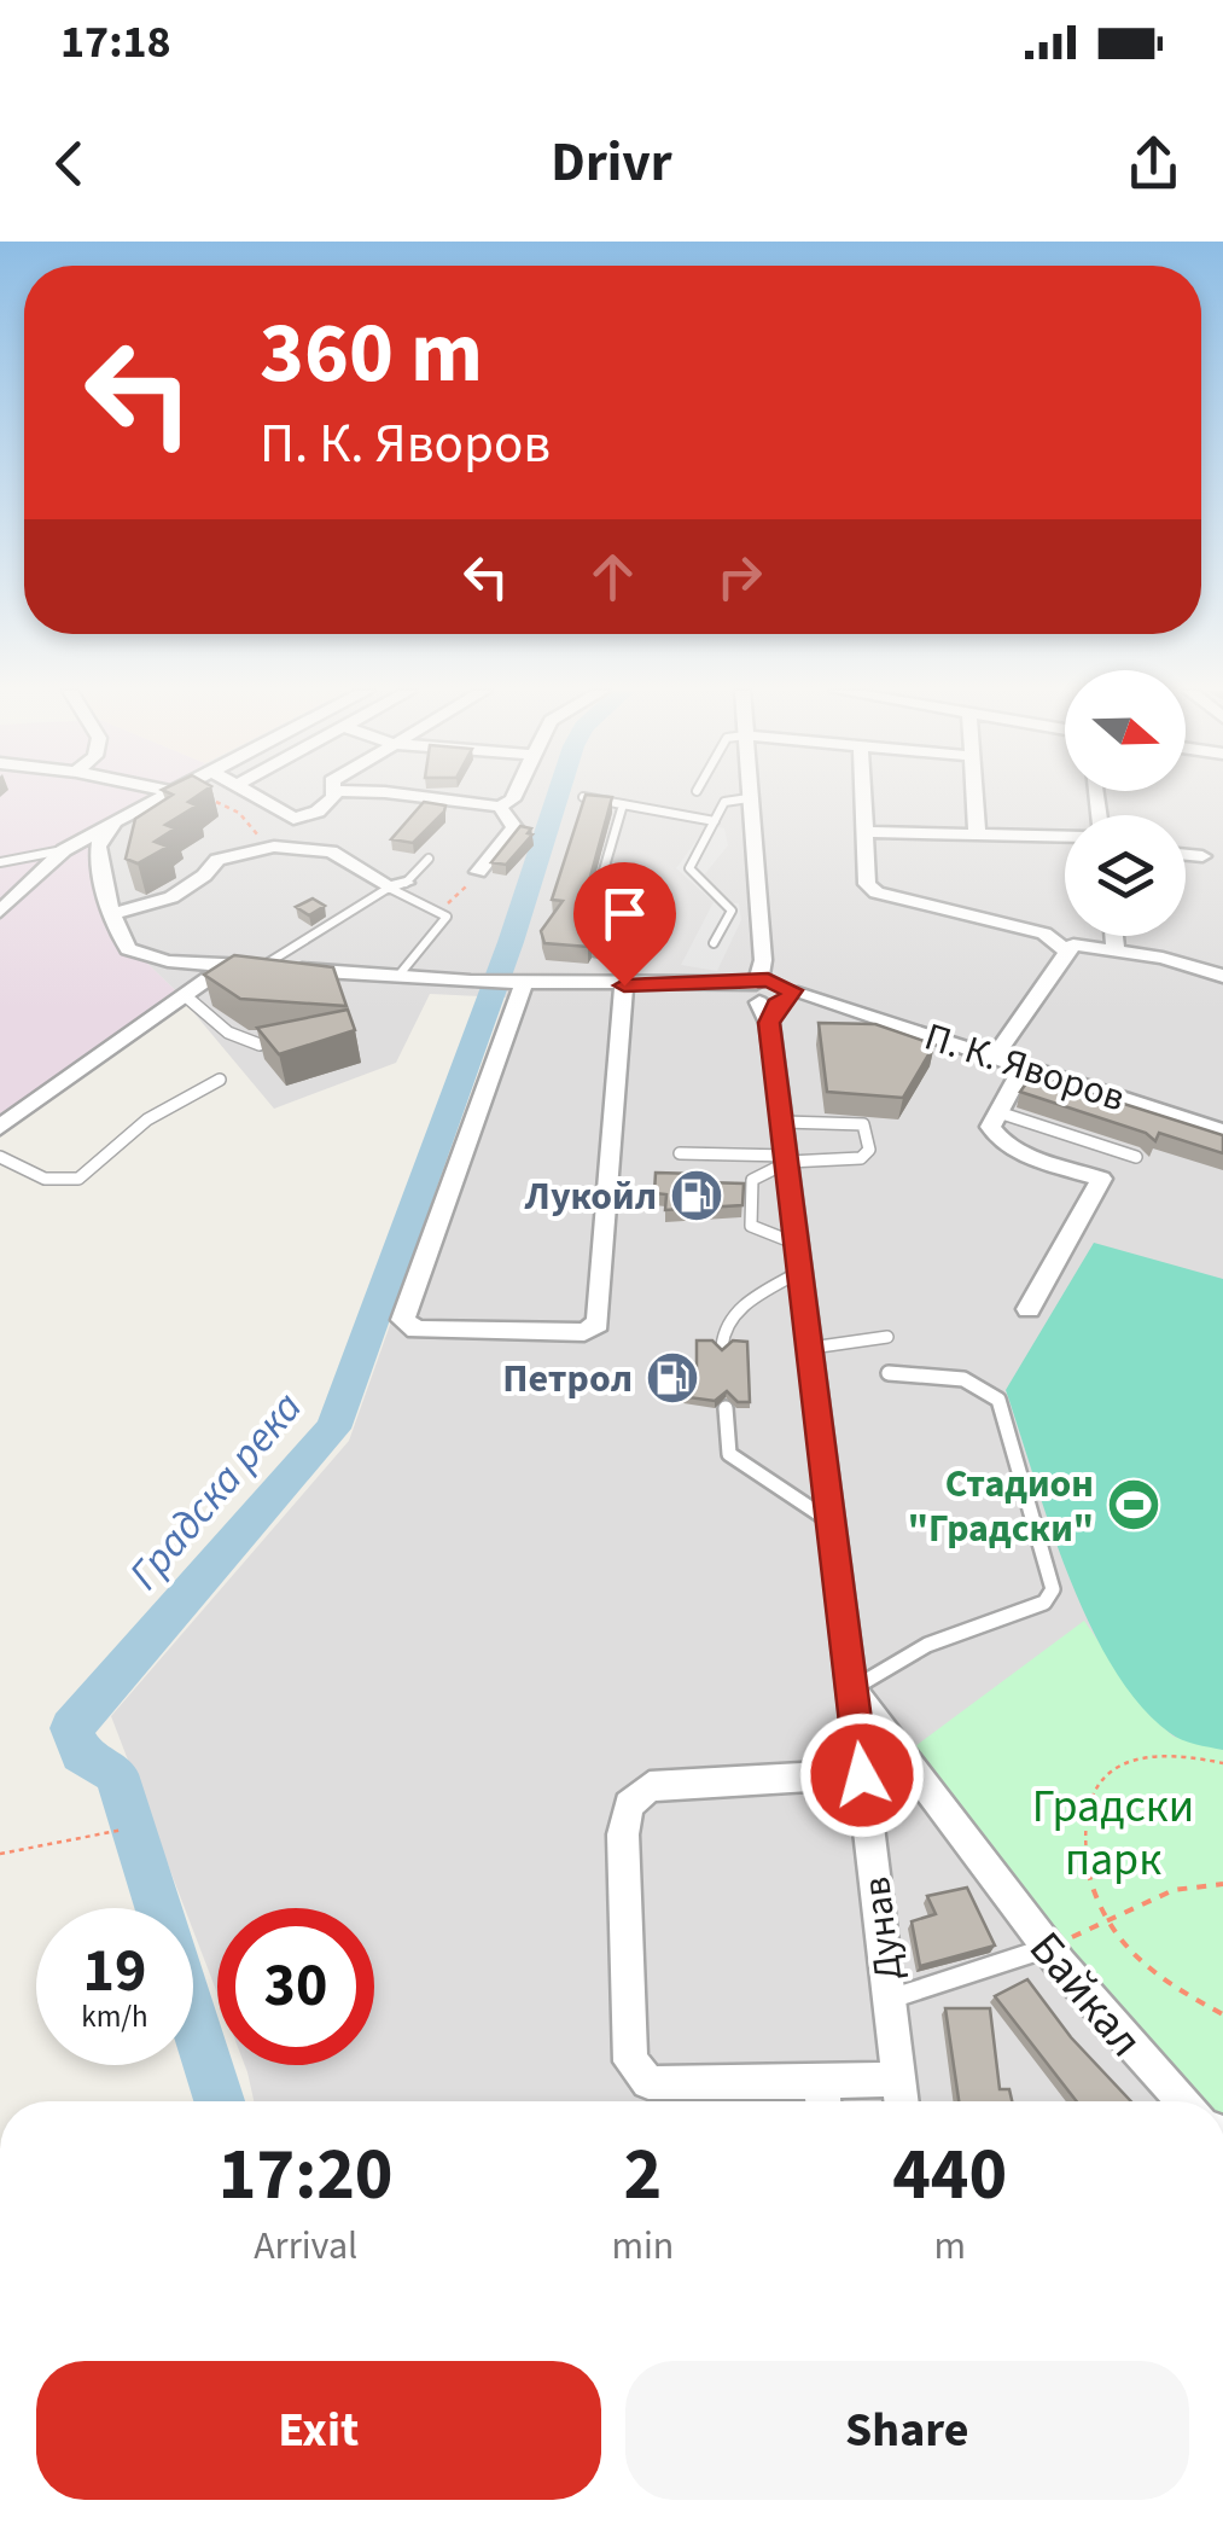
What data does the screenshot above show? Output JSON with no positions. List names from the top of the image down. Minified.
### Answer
{"streets":{"street":["П. К. Яворов","Дунав","Байкал"]},"crossings":[["П. К. Яворов","Дунав"],["Дунав","Байкал"]],"water":["Градска река"],"parks":["Градски парк"],"places":{"fuel station":["Лукойл","Петрол"],"sports":["Стадион \"Градски\""]},"north":"right","page":{"status":"17:18","header":"Drivr","turn":["360 m","П. К. Яворов"],"speed":"19 km/h","limit":"30","eta":["17:20","Arrival","2","min","440","m"],"buttons":["Exit","Share"]}}
